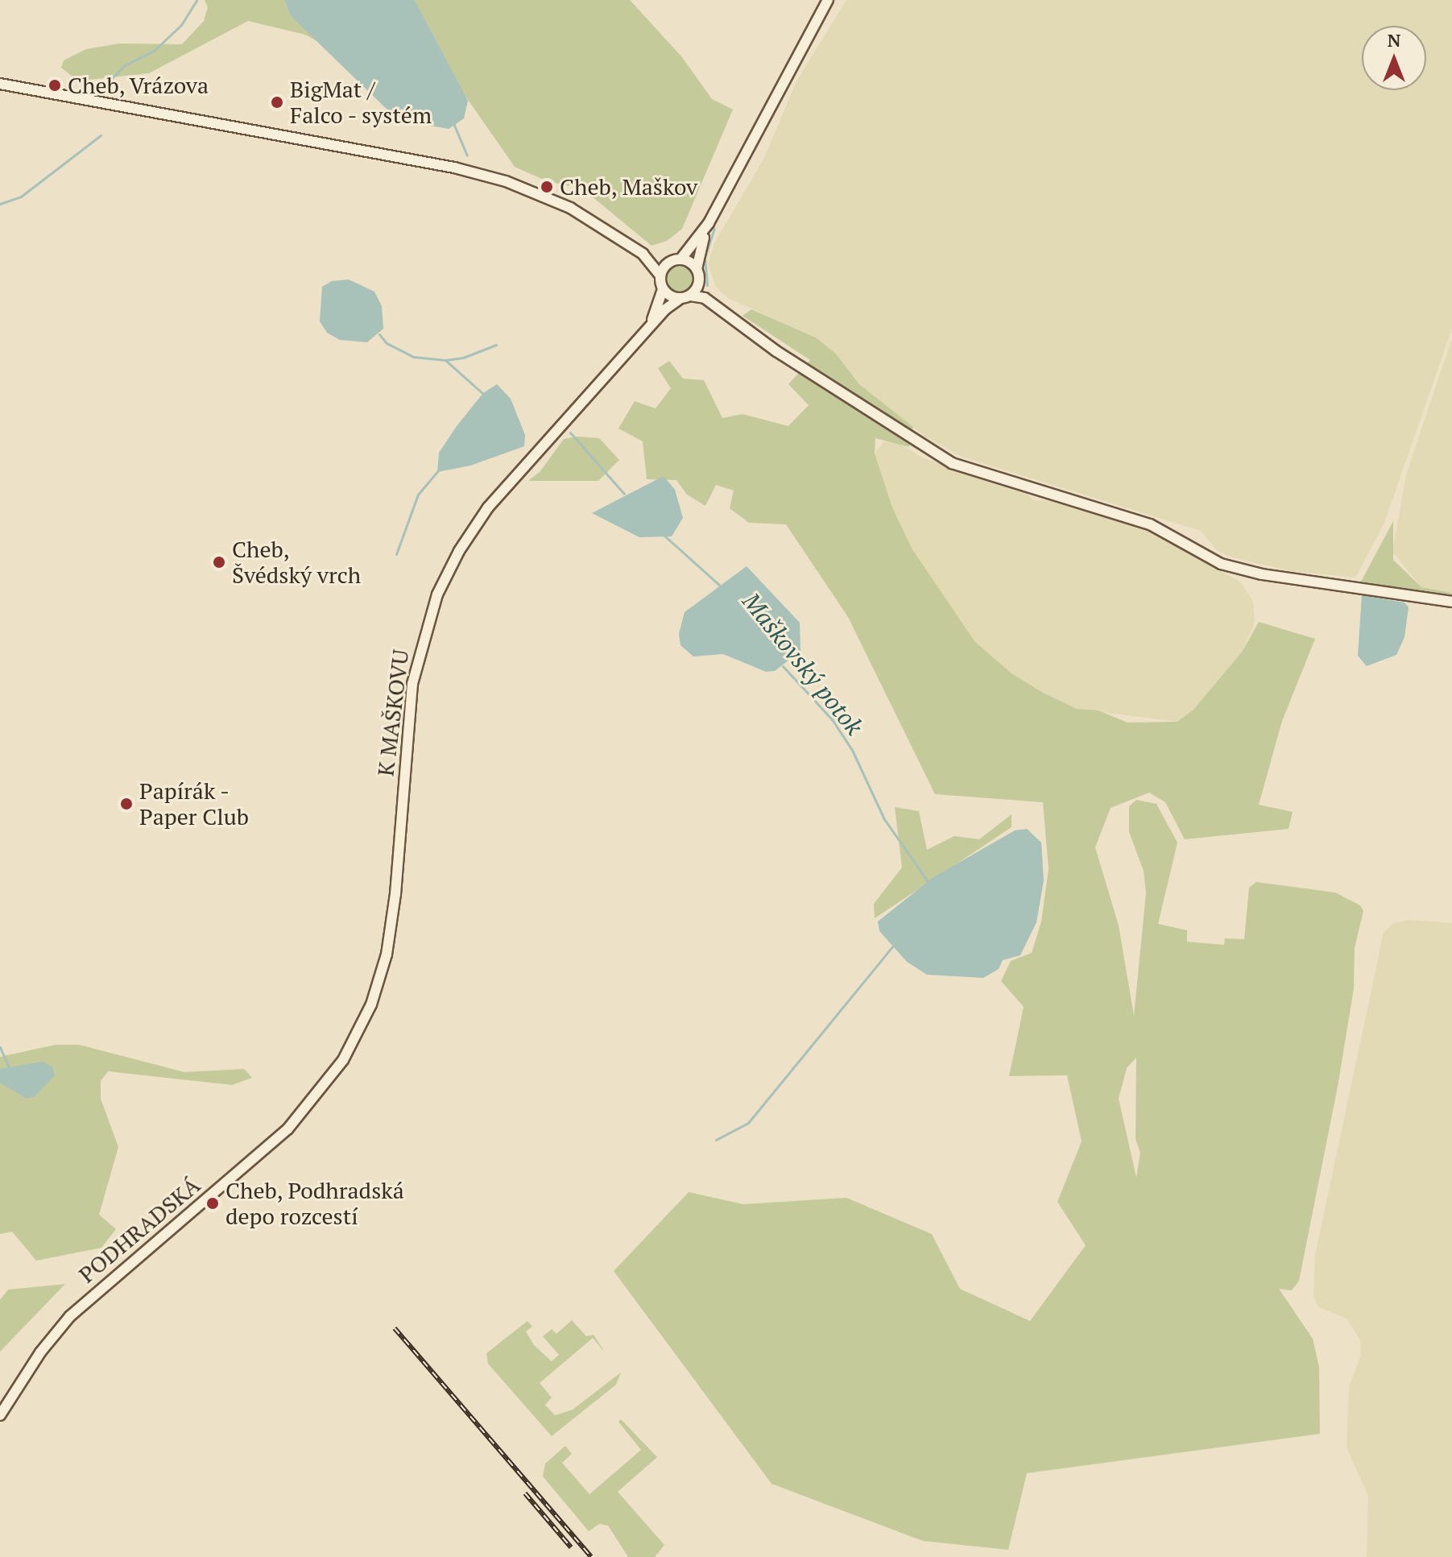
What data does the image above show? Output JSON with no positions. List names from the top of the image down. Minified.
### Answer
{"streets":{"main road":["K MAŠKOVU","PODHRADSKÁ"]},"crossings":[["K MAŠKOVU","PODHRADSKÁ"]],"water":["Maškovský potok"],"places":["Cheb, Vrázova","BigMat / Falco - systém","Cheb, Maškov","Cheb, Švédský vrch","Papírák - Paper Club","Cheb, Podhradská depo rozcestí"],"north":"top"}
